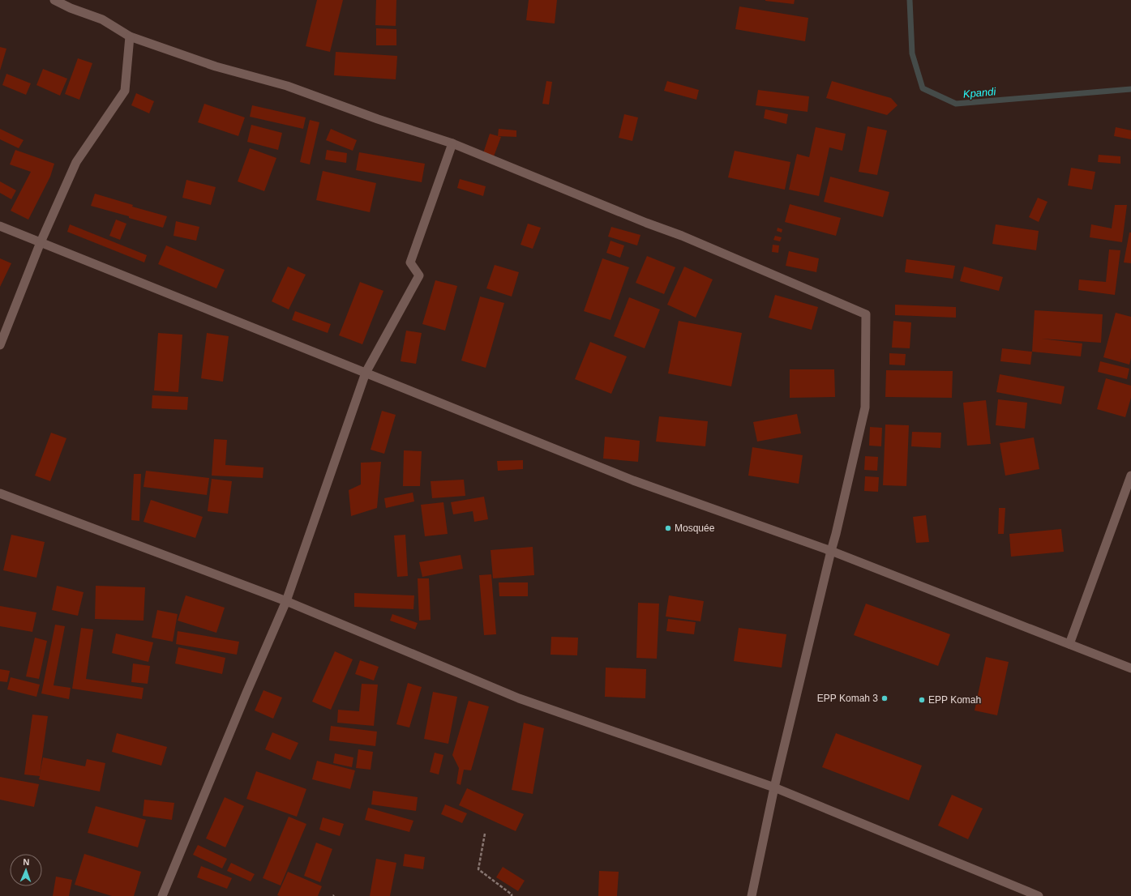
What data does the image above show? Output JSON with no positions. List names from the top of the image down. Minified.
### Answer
{"water":["Kpandi"],"places":["Mosquée","EPP Komah 3","EPP Komah"],"north":"top"}
